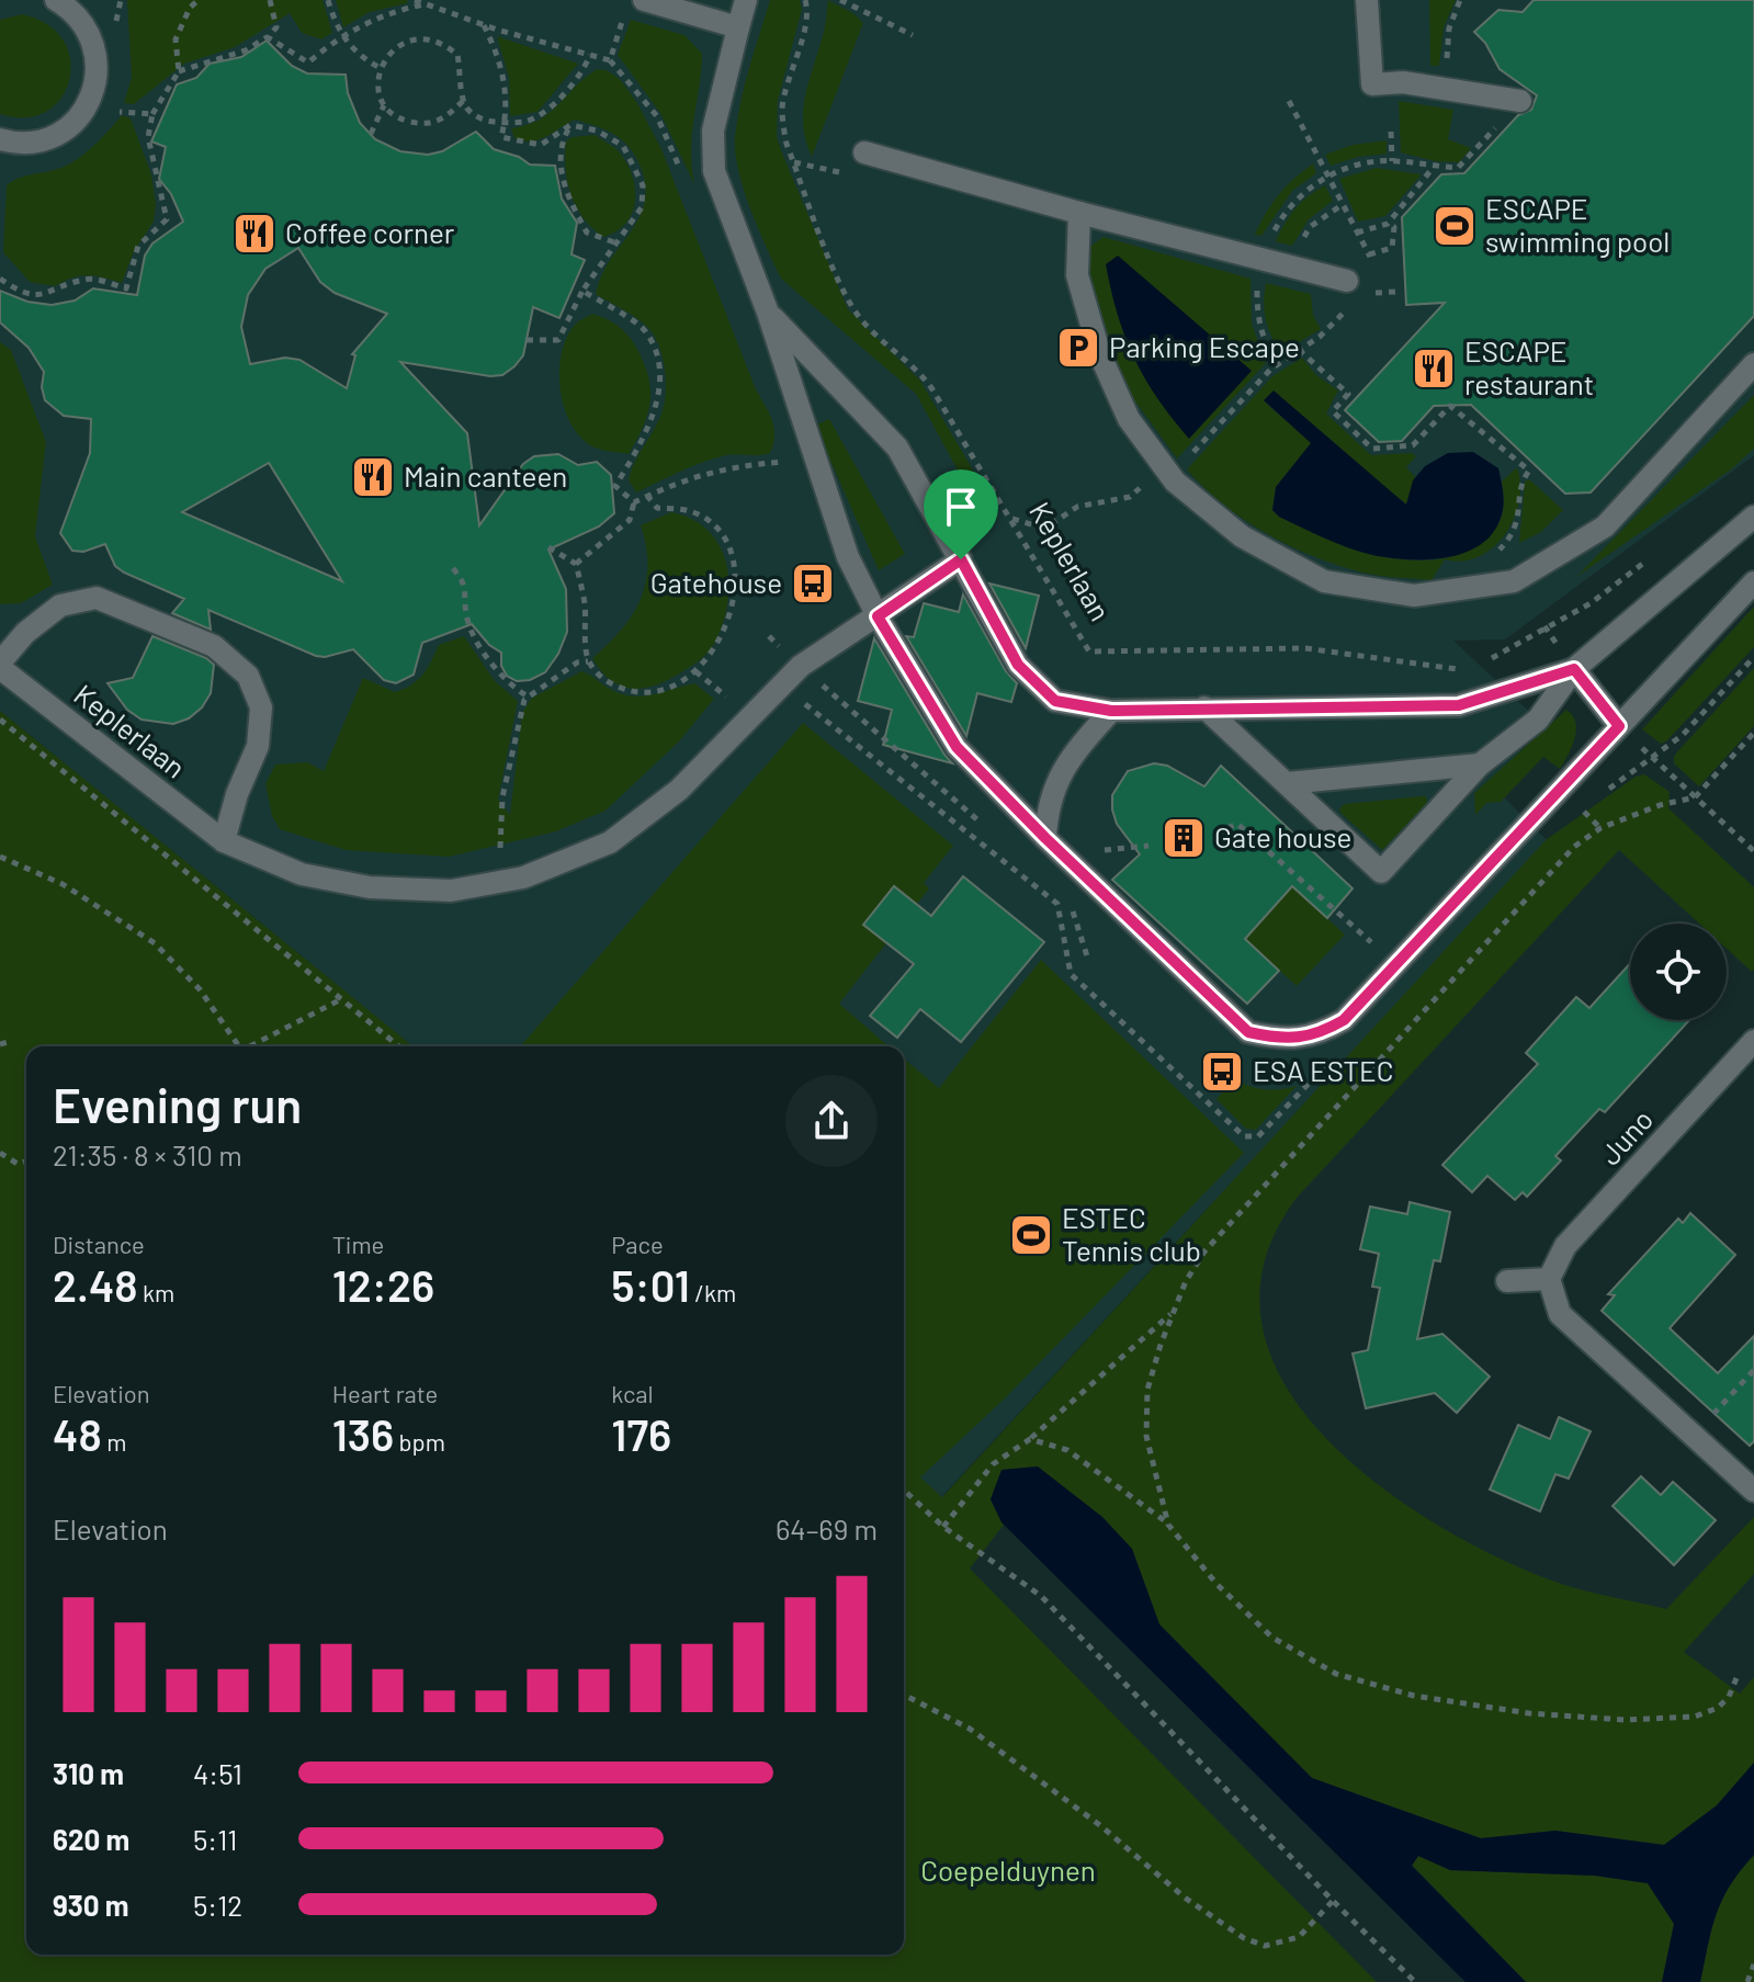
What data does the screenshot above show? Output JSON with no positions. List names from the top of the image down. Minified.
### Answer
{"streets":{"street":["Keplerlaan","Juno"]},"parks":["Coepelduynen"],"places":{"sports":["ESCAPE swimming pool","ESTEC Tennis club"],"restaurant":["Coffee corner","ESCAPE restaurant","Main canteen"],"parking":["Parking Escape"],"bus stop":["Gatehouse","ESA ESTEC"],"building":["Gate house"]},"page":{"heading":["Evening run","21:35 · 8 × 310 m"],"stats":[["Distance","2.48 km"],["Time","12:26"],["Pace","5:01 /km"],["Elevation","48 m"],["Heart rate","136 bpm"],["kcal","176"]],"chart":["Elevation","64–69 m"],"list":[{"name":"310 m","note":"4:51"},{"name":"620 m","note":"5:11"},{"name":"930 m","note":"5:12"}]}}
